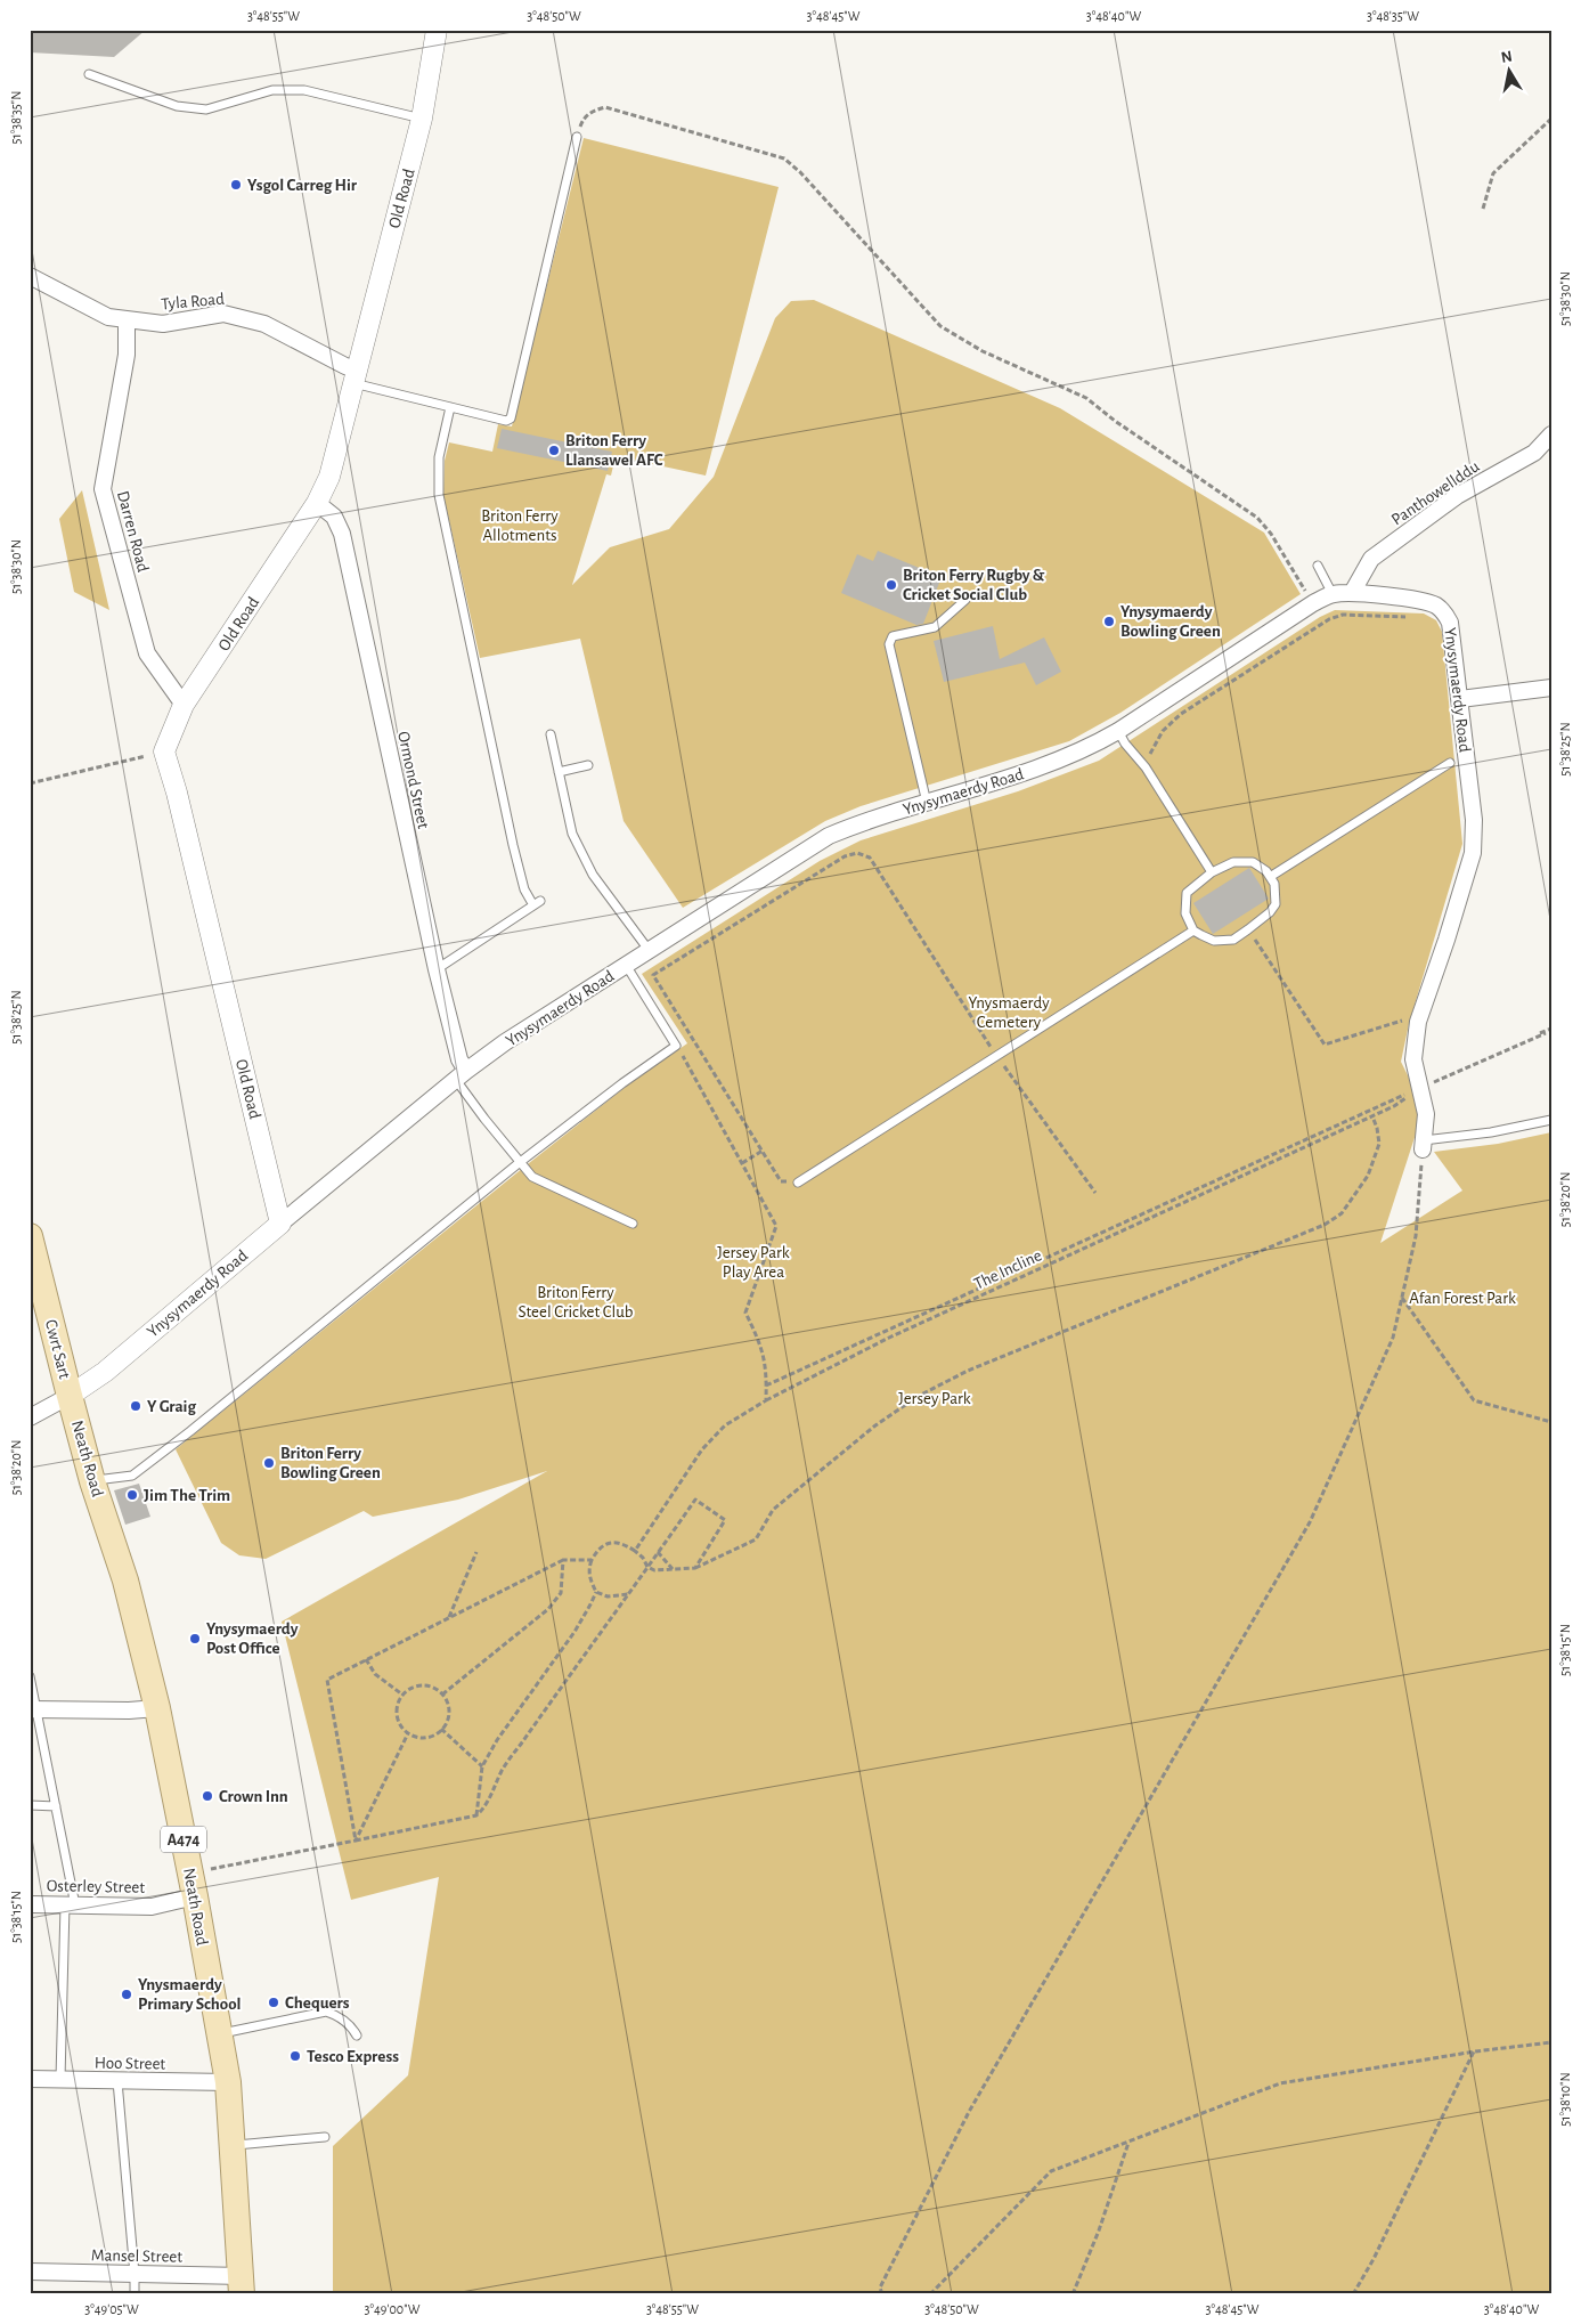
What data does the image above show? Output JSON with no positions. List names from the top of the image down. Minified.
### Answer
{"streets":{"main road":["Cwrt Sart","Neath Road","A474"],"street":["Old Road","Tyla Road","Panthowellddu","Darren Road","Ynysymaerdy Road","Ormond Street","Osterley Street","Hoo Street","Mansel Street"],"path":["The Incline"]},"crossings":[["Old Road","Tyla Road"],["Old Road","Darren Road"],["Old Road","Ynysymaerdy Road"],["Old Road","Ormond Street"],["Tyla Road","Darren Road"],["Panthowellddu","Ynysymaerdy Road"],["Ynysymaerdy Road","Ormond Street"],["Ynysymaerdy Road","The Incline"],["Ynysymaerdy Road","Cwrt Sart"],["Ynysymaerdy Road","Neath Road"],["Cwrt Sart","Neath Road"],["Neath Road","Osterley Street"],["Neath Road","Hoo Street"],["Neath Road","Mansel Street"]],"parks":["Briton Ferry Allotments","Ynysmaerdy Cemetery","Jersey Park Play Area","Briton Ferry Steel Cricket Club","Afan Forest Park","Jersey Park"],"places":["Ysgol Carreg Hir","Briton Ferry Llansawel AFC","Briton Ferry Rugby & Cricket Social Club","Ynysymaerdy Bowling Green","Y Graig","Briton Ferry Bowling Green","Jim The Trim","Ynysymaerdy Post Office","Crown Inn","Ynysmaerdy Primary School","Chequers","Tesco Express"],"north":"top","coordinates":["3°48'55\"W","3°48'50\"W","3°48'45\"W","3°48'40\"W","3°48'35\"W","51°38'35\"N","51°38'30\"N","51°38'25\"N","51°38'20\"N","51°38'15\"N","51°38'10\"N","3°49'05\"W","3°49'00\"W"]}
